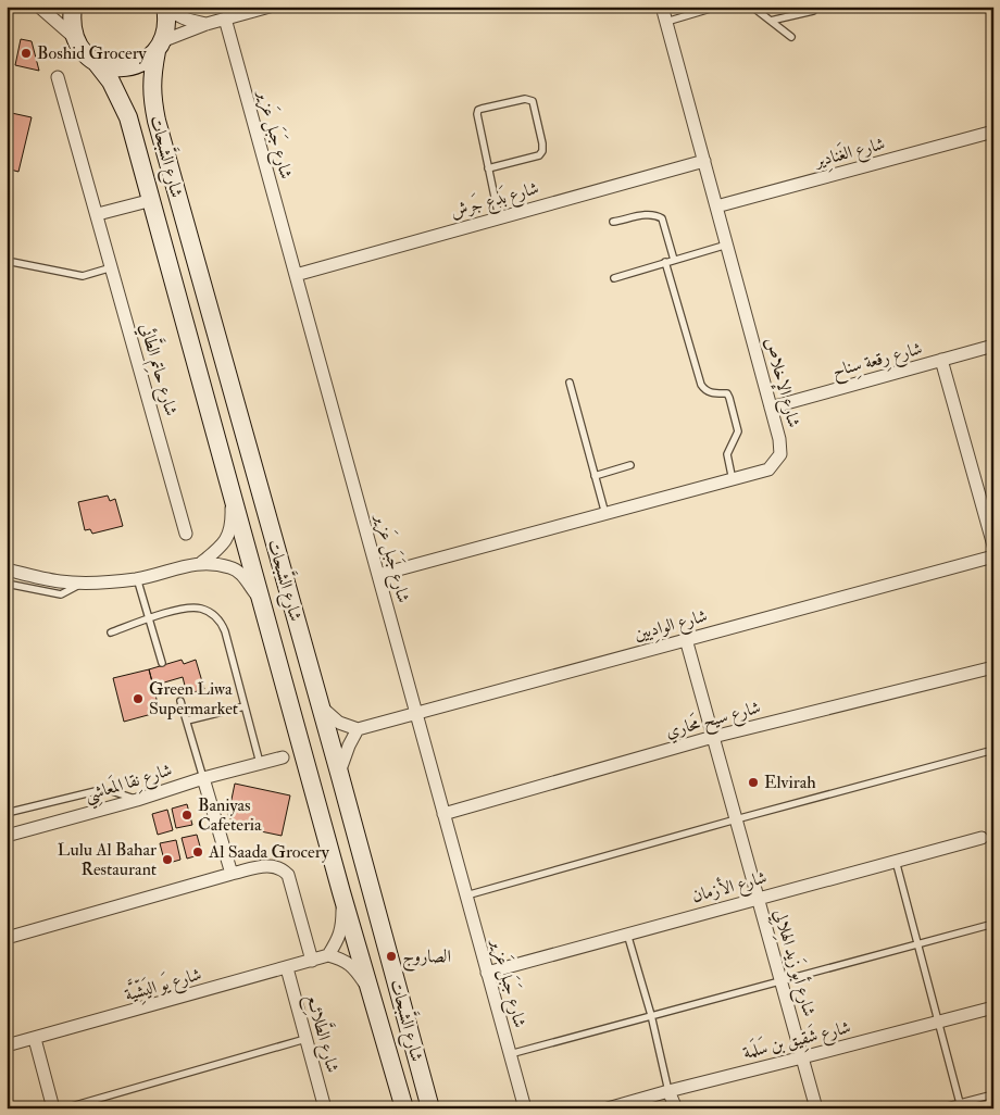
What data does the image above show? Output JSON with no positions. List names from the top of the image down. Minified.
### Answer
{"streets":{"street":["شارع جَبَل عَزير","شارع الغَنادِير","شارع الشَّبحات","شارع بَدع جَرش","شارع رِقعة سِناح","شارع حاتِم الطَّائي","شارع الإخلاص","شارع الوادِيين","شارع سيح مَحاري","شارع نِقا المَعاشِي","شارع الأزمان","شارع أبو زَيد الهِلالِي","شارع يَو اليَشِّيَّة","شارع الطَّلائِع","شارع شَقِيق بن سَلَمة"]},"crossings":[["شارع جَبَل عَزير","شارع بَدع جَرش"],["شارع جَبَل عَزير","شارع الإخلاص"],["شارع جَبَل عَزير","شارع الوادِيين"],["شارع جَبَل عَزير","شارع سيح مَحاري"],["شارع جَبَل عَزير","شارع الأزمان"],["شارع الغَنادِير","شارع الإخلاص"],["شارع بَدع جَرش","شارع الإخلاص"],["شارع رِقعة سِناح","شارع الإخلاص"],["شارع الوادِيين","شارع أبو زَيد الهِلالِي"],["شارع سيح مَحاري","شارع أبو زَيد الهِلالِي"],["شارع الأزمان","شارع أبو زَيد الهِلالِي"],["شارع أبو زَيد الهِلالِي","شارع شَقِيق بن سَلَمة"],["شارع يَو اليَشِّيَّة","شارع الطَّلائِع"]],"places":["Boshid Grocery","Green Liwa Supermarket","Elvirah","Baniyas Cafeteria","Al Saada Grocery","Lulu Al Bahar Restaurant","الصاروج"]}
